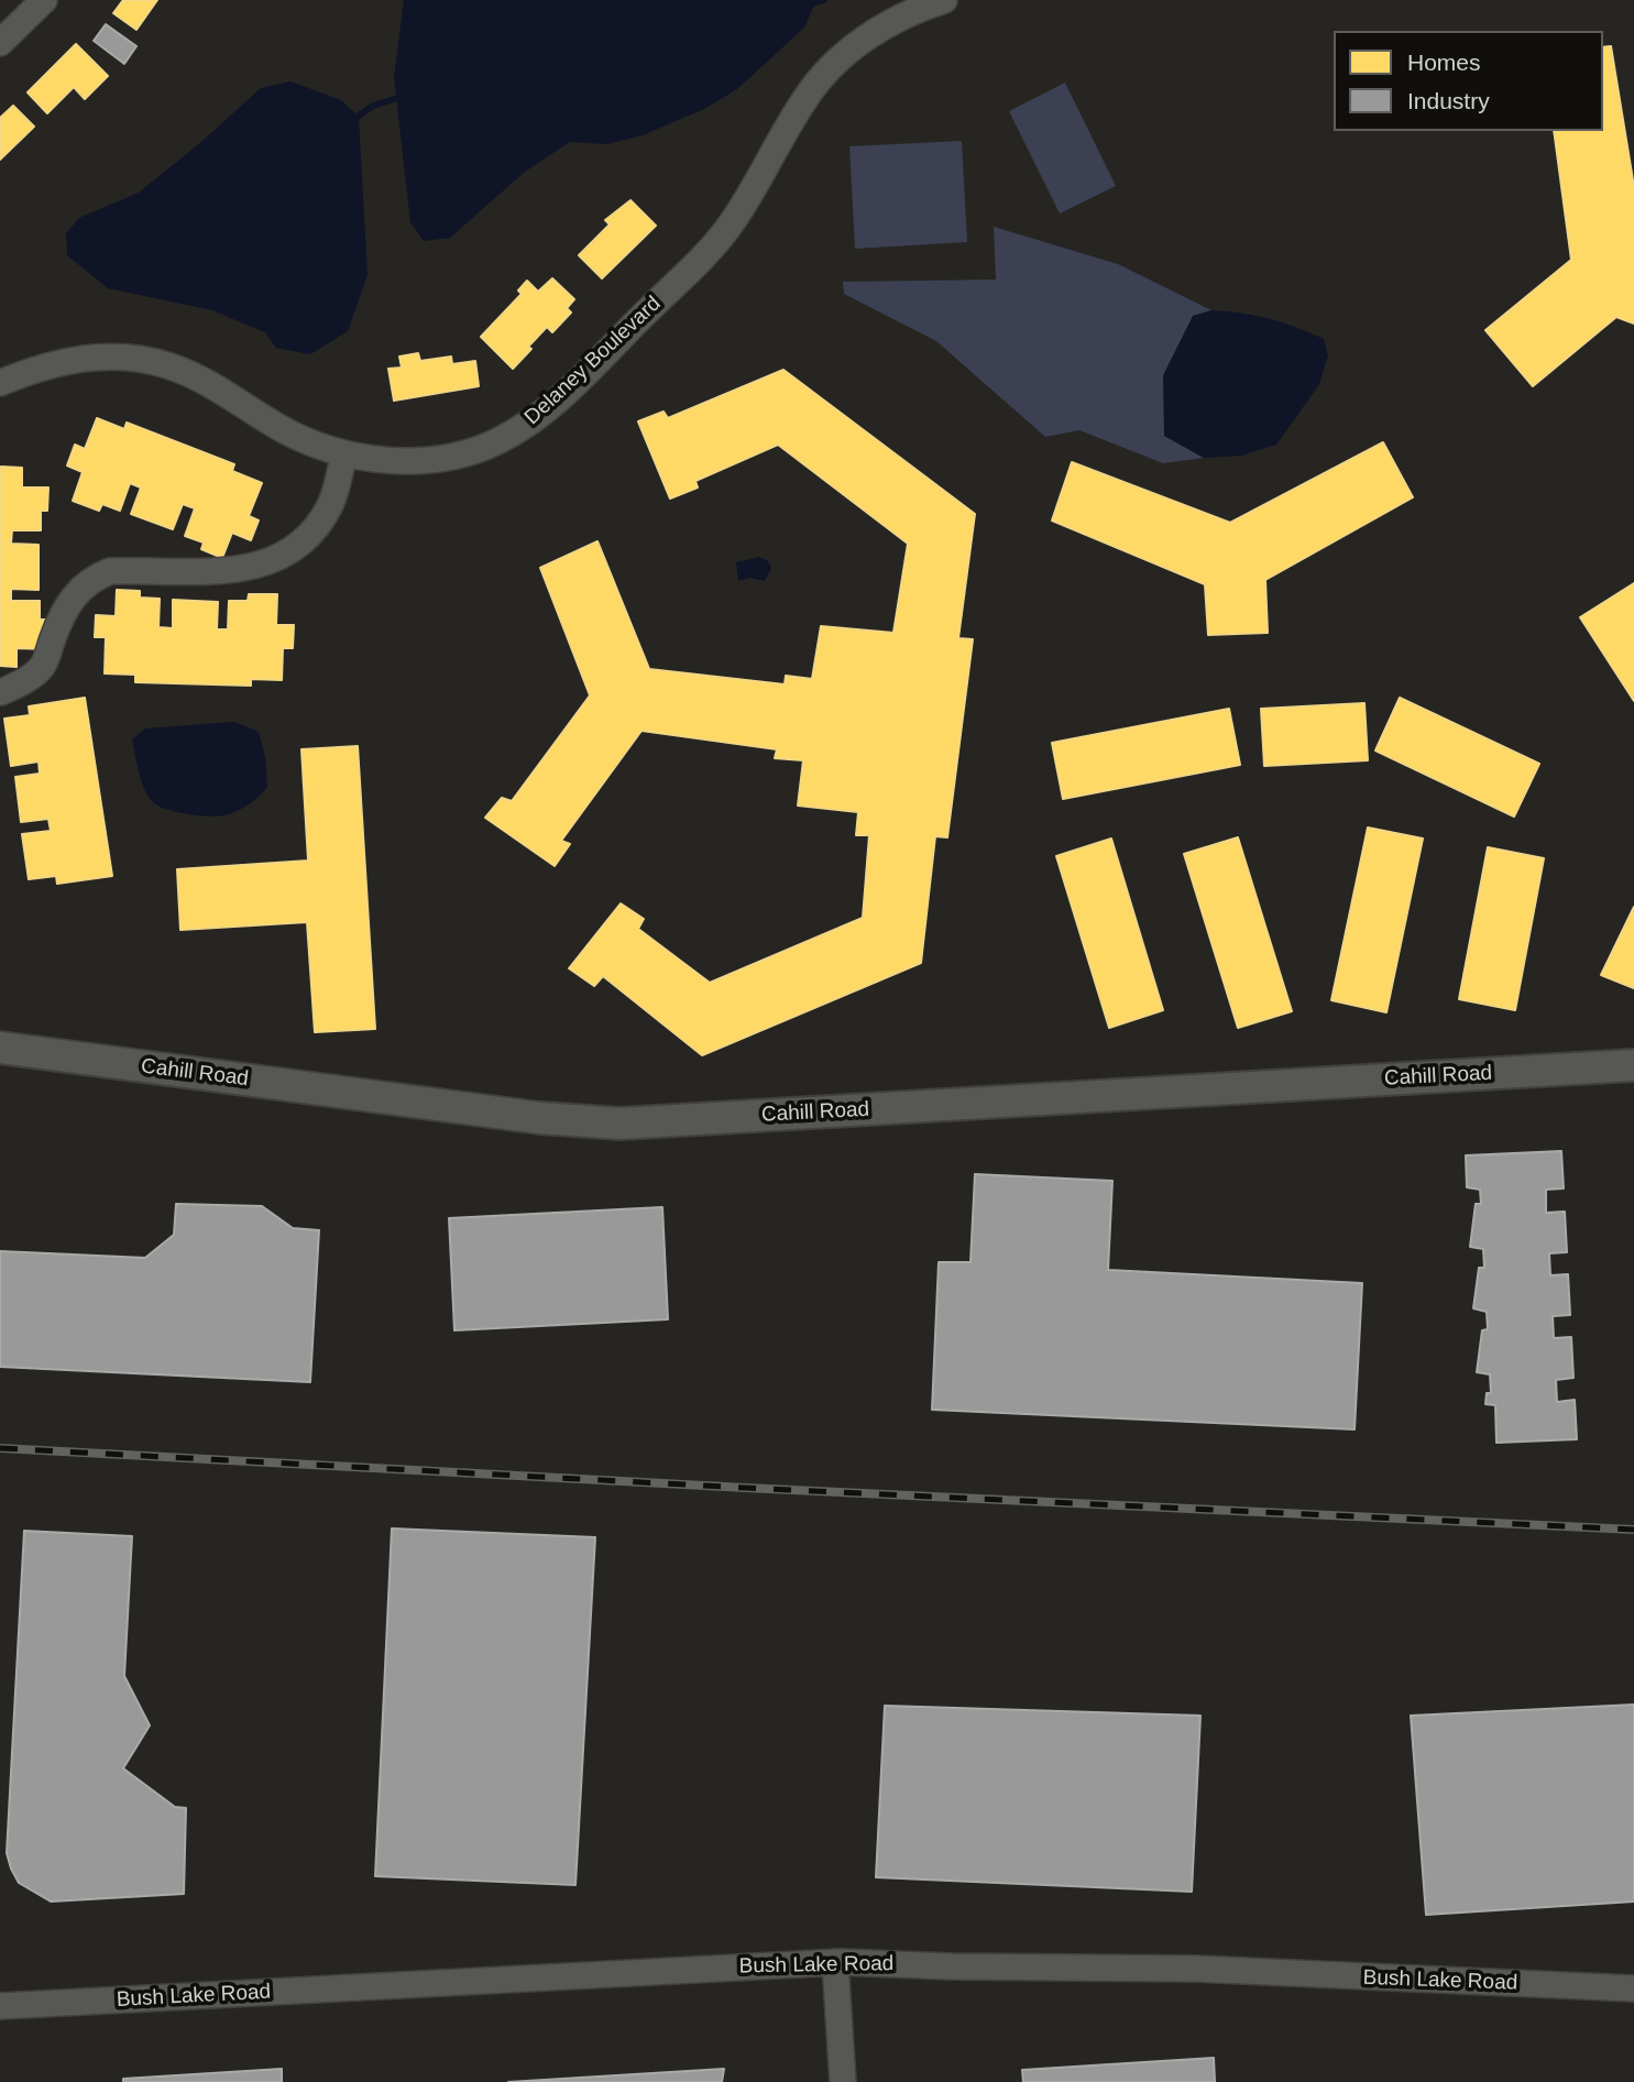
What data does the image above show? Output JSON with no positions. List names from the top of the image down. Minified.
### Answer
{"streets":{"street":["Delaney Boulevard","Cahill Road","Bush Lake Road"]},"legend":["Homes","Industry"]}
